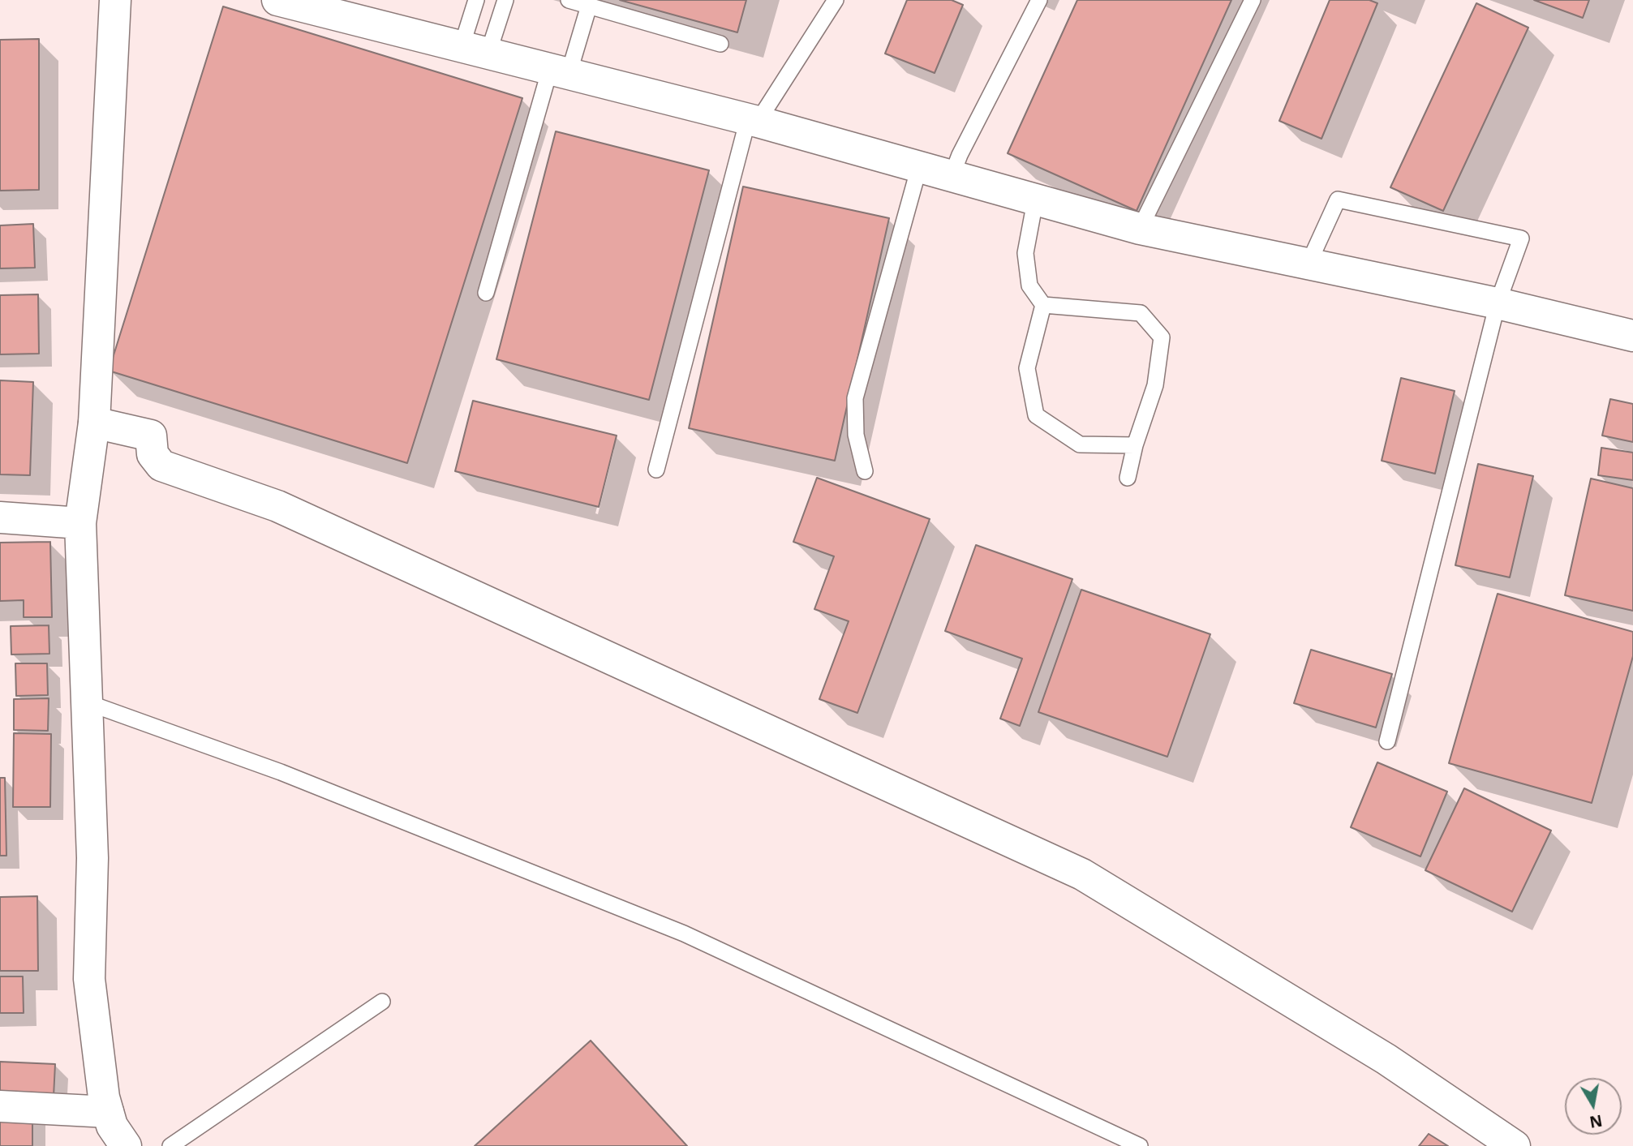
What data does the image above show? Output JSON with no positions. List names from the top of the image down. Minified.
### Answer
{"north":"bottom"}
